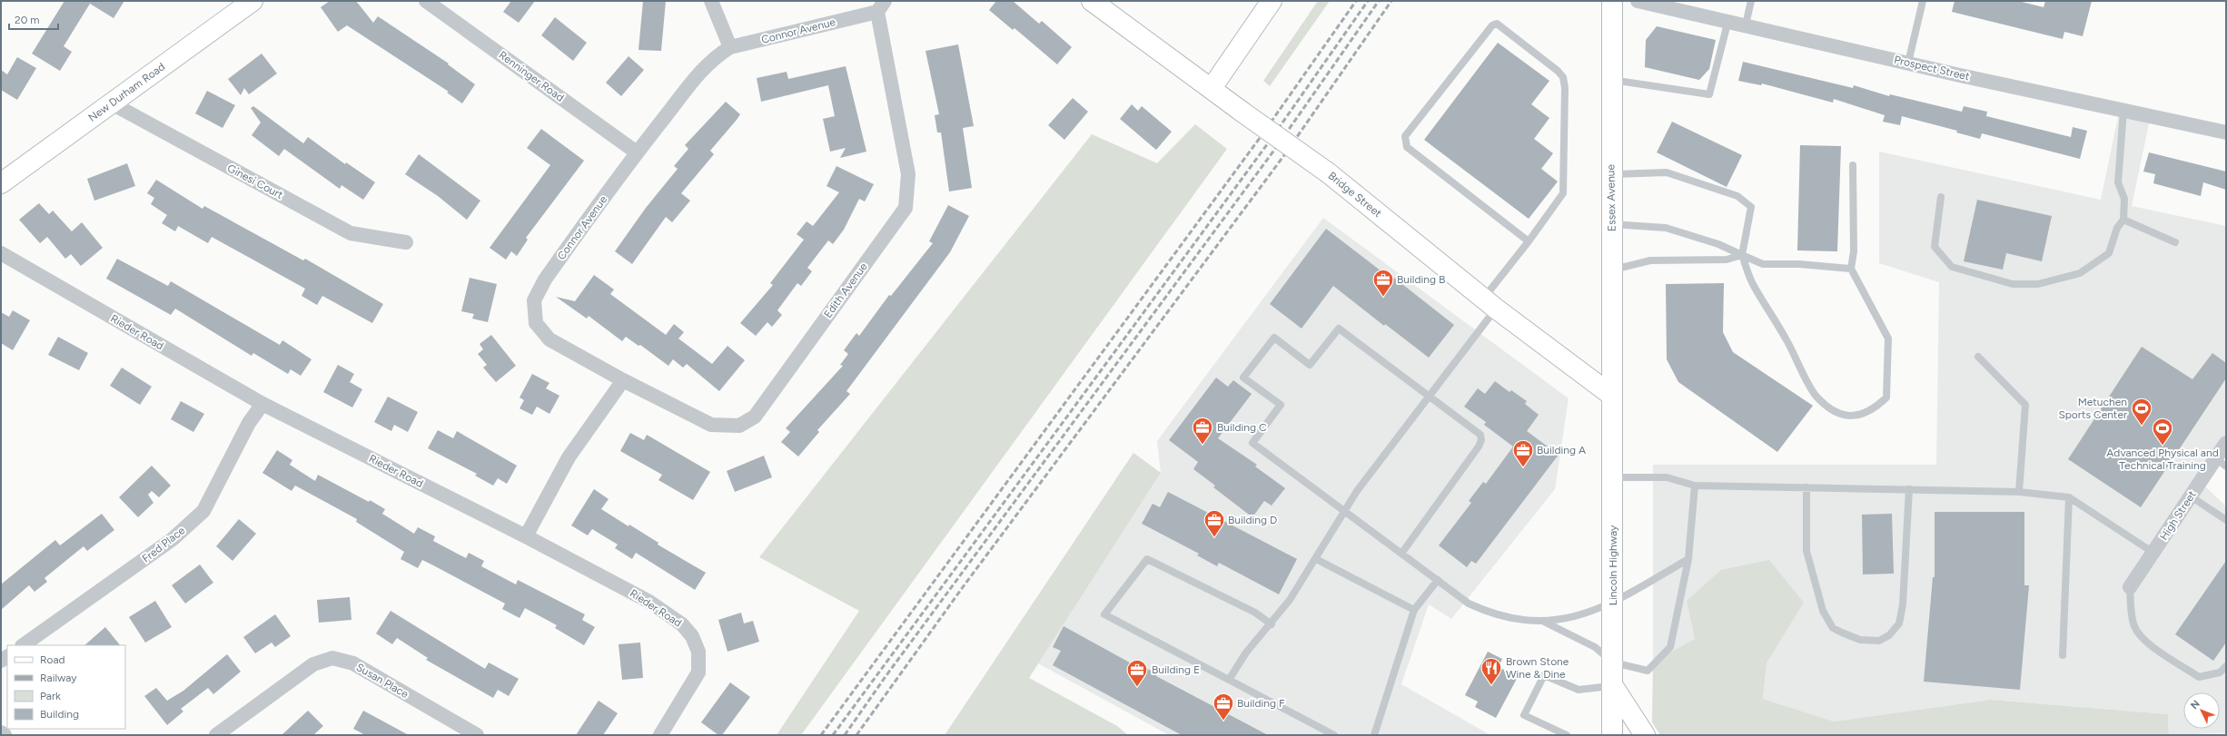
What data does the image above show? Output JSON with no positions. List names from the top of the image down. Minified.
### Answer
{"streets":{"main road":["New Durham Road","Bridge Street","Essex Avenue","Lincoln Highway"],"street":["Connor Avenue","Prospect Street","Renninger Road","Ginesi Court","Edith Avenue","Rieder Road","High Street","Fred Place","Susan Place"]},"crossings":[["Connor Avenue","Renninger Road"],["Connor Avenue","Edith Avenue"],["New Durham Road","Ginesi Court"],["Bridge Street","Essex Avenue"],["Bridge Street","Lincoln Highway"],["Essex Avenue","Lincoln Highway"],["Rieder Road","Fred Place"]],"places":{"office":["Building B","Building C","Building A","Building D","Building E","Building F"],"sports":["Metuchen Sports Center","Advanced Physical and Technical Training"],"restaurant":["Brown Stone Wine & Dine"]},"legend":["Road","Railway","Park","Building"],"scale_bar":"20 m","north":"top left"}
